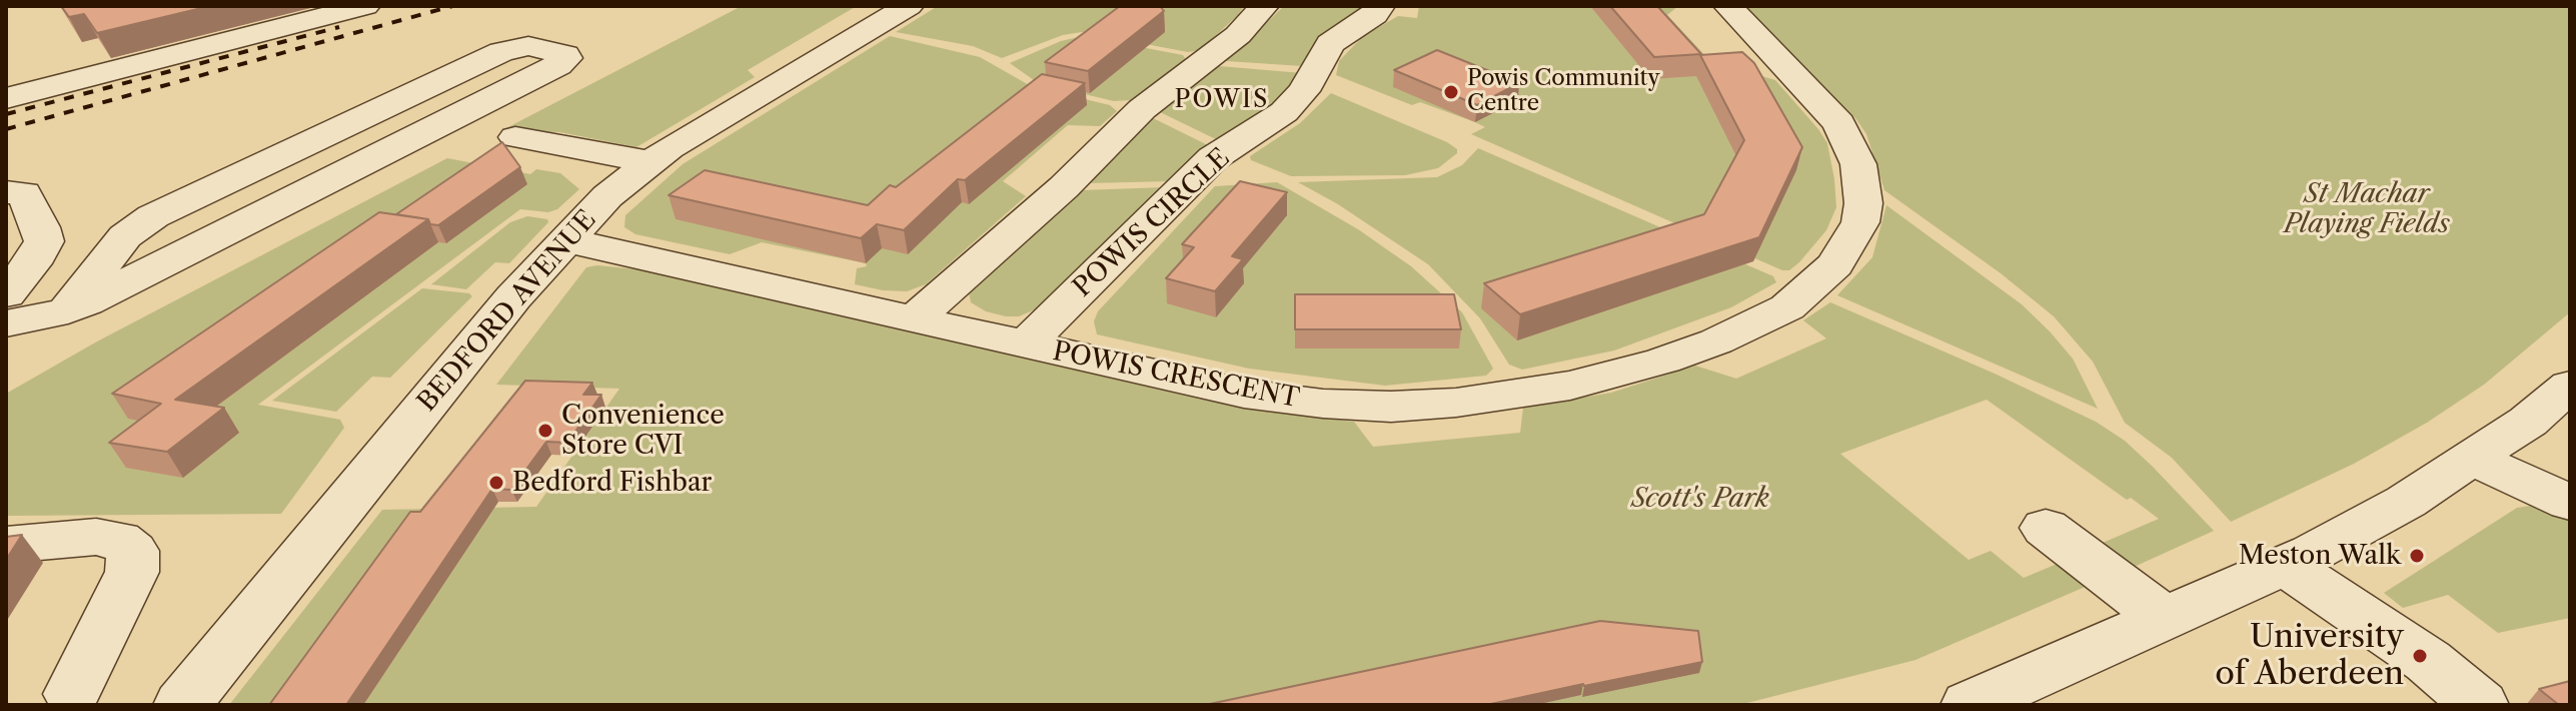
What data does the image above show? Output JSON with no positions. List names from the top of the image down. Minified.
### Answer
{"streets":{"street":["POWIS CIRCLE","BEDFORD AVENUE","POWIS CRESCENT"]},"crossings":[["POWIS CIRCLE","POWIS CRESCENT"],["BEDFORD AVENUE","POWIS CRESCENT"]],"districts":["POWIS"],"parks":["St Machar Playing Fields","Scott's Park"],"places":["Powis Community Centre","Convenience Store CVI","Bedford Fishbar","Meston Walk","University of Aberdeen"]}
